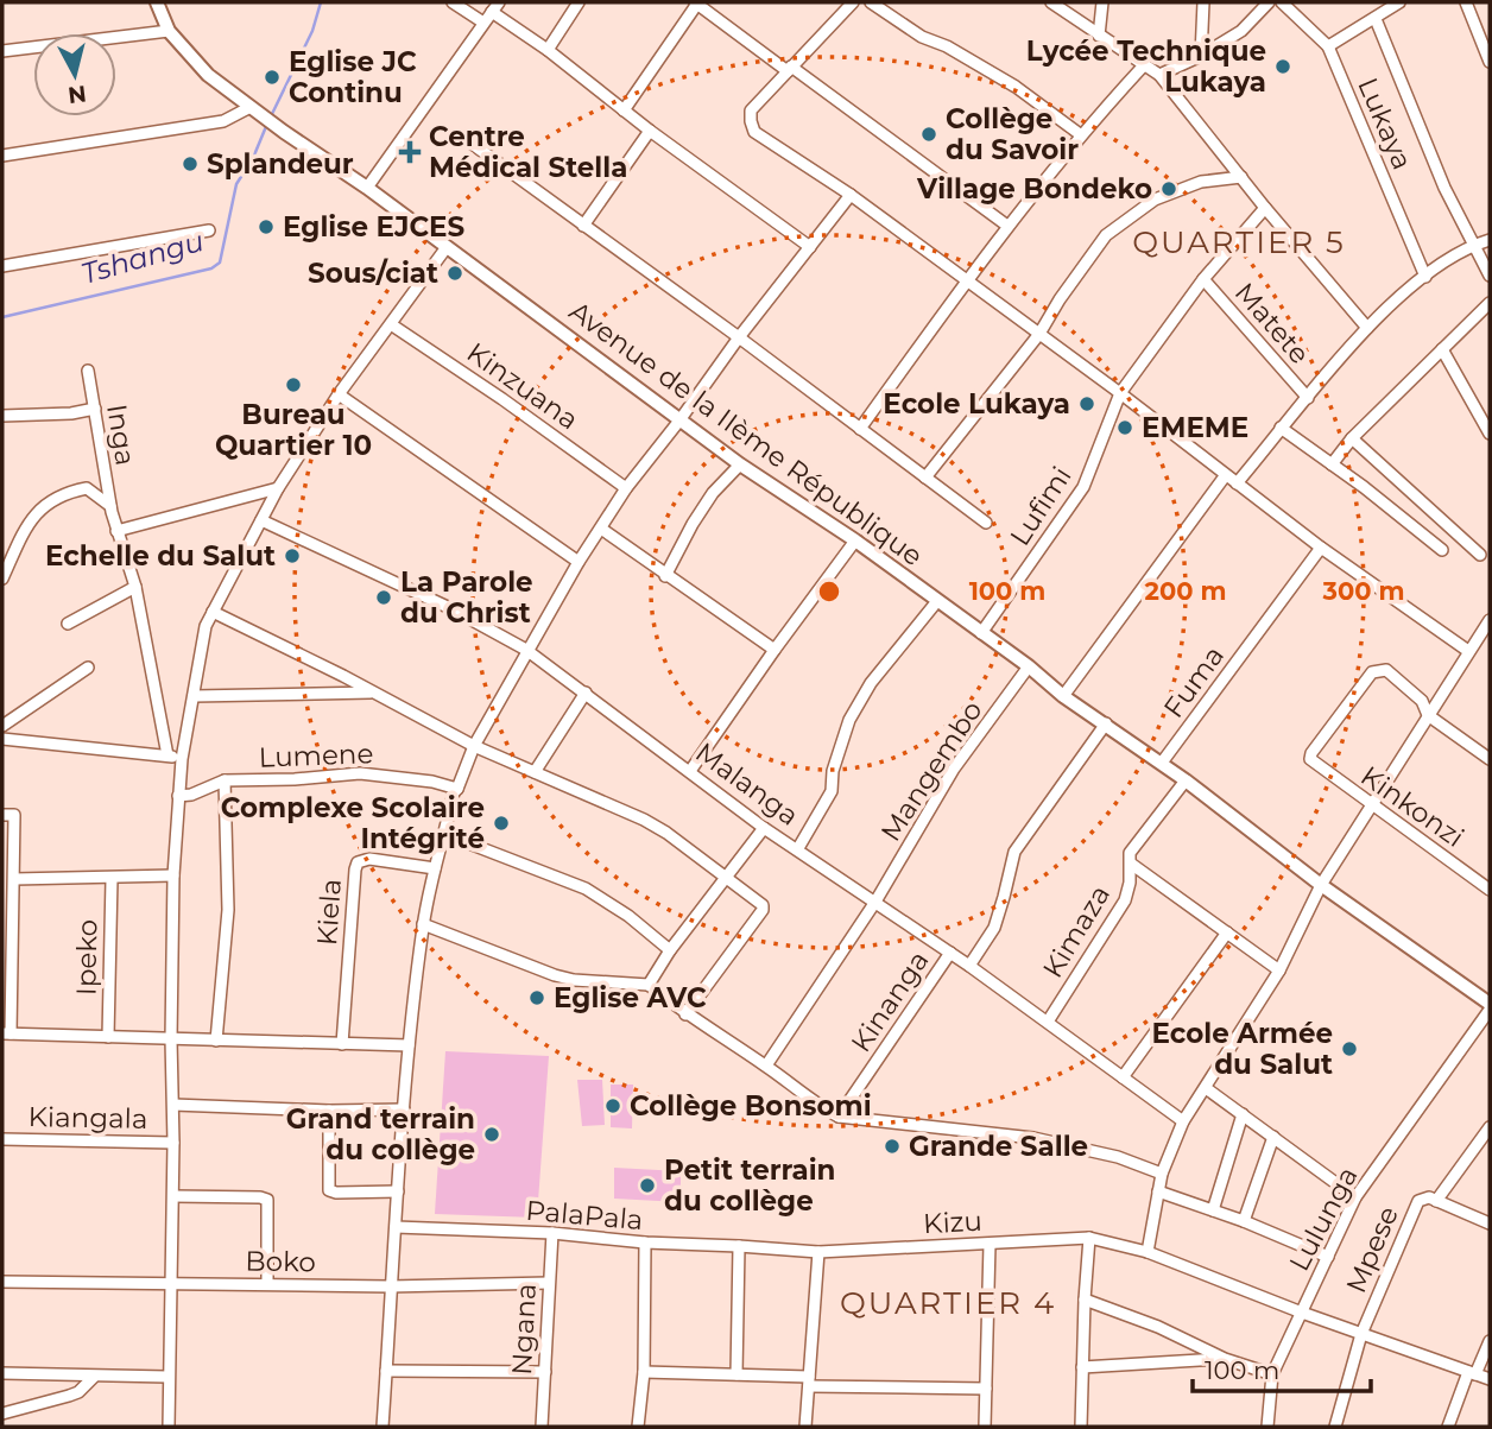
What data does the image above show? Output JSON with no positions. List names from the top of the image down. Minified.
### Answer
{"streets":{"street":["Lukaya","Matete","Kinzuana","Avenue de la IIème République","Inga","Lufimi","Fuma","Lumene","Mangembo","Malanga","Kinkonzi","Kiela","Kimaza","Ipeko","Kinanga","Kiangala","PalaPala","Lulunga","Kizu","Mpese","Boko","Ngana"]},"crossings":[["Matete","Lufimi"],["Avenue de la IIème République","Lufimi"],["Avenue de la IIème République","Fuma"],["Avenue de la IIème République","Mangembo"],["Avenue de la IIème République","Kimaza"],["Avenue de la IIème République","Lulunga"],["Mangembo","Malanga"],["Malanga","Kimaza"],["Malanga","Kinanga"],["PalaPala","Kizu"],["PalaPala","Ngana"],["Lulunga","Kizu"],["Lulunga","Mpese"],["Kizu","Mpese"],["Boko","Ngana"]],"districts":["QUARTIER 5","QUARTIER 4"],"water":["Tshangu"],"places":{"other":["Lycée Technique Lukaya","Eglise JC Continu","Collège du Savoir","Splandeur","Village Bondeko","Eglise EJCES","Sous/ciat","Bureau Quartier 10","Ecole Lukaya","EMEME","Echelle du Salut","La Parole du Christ","Complexe Scolaire Intégrité","Eglise AVC","Ecole Armée du Salut","Collège Bonsomi","Grand terrain du collège","Grande Salle","Petit terrain du collège"],"health":["Centre Médical Stella"]},"scale_bar":"100 m","north":"bottom","rings":["100 m","200 m","300 m"]}
